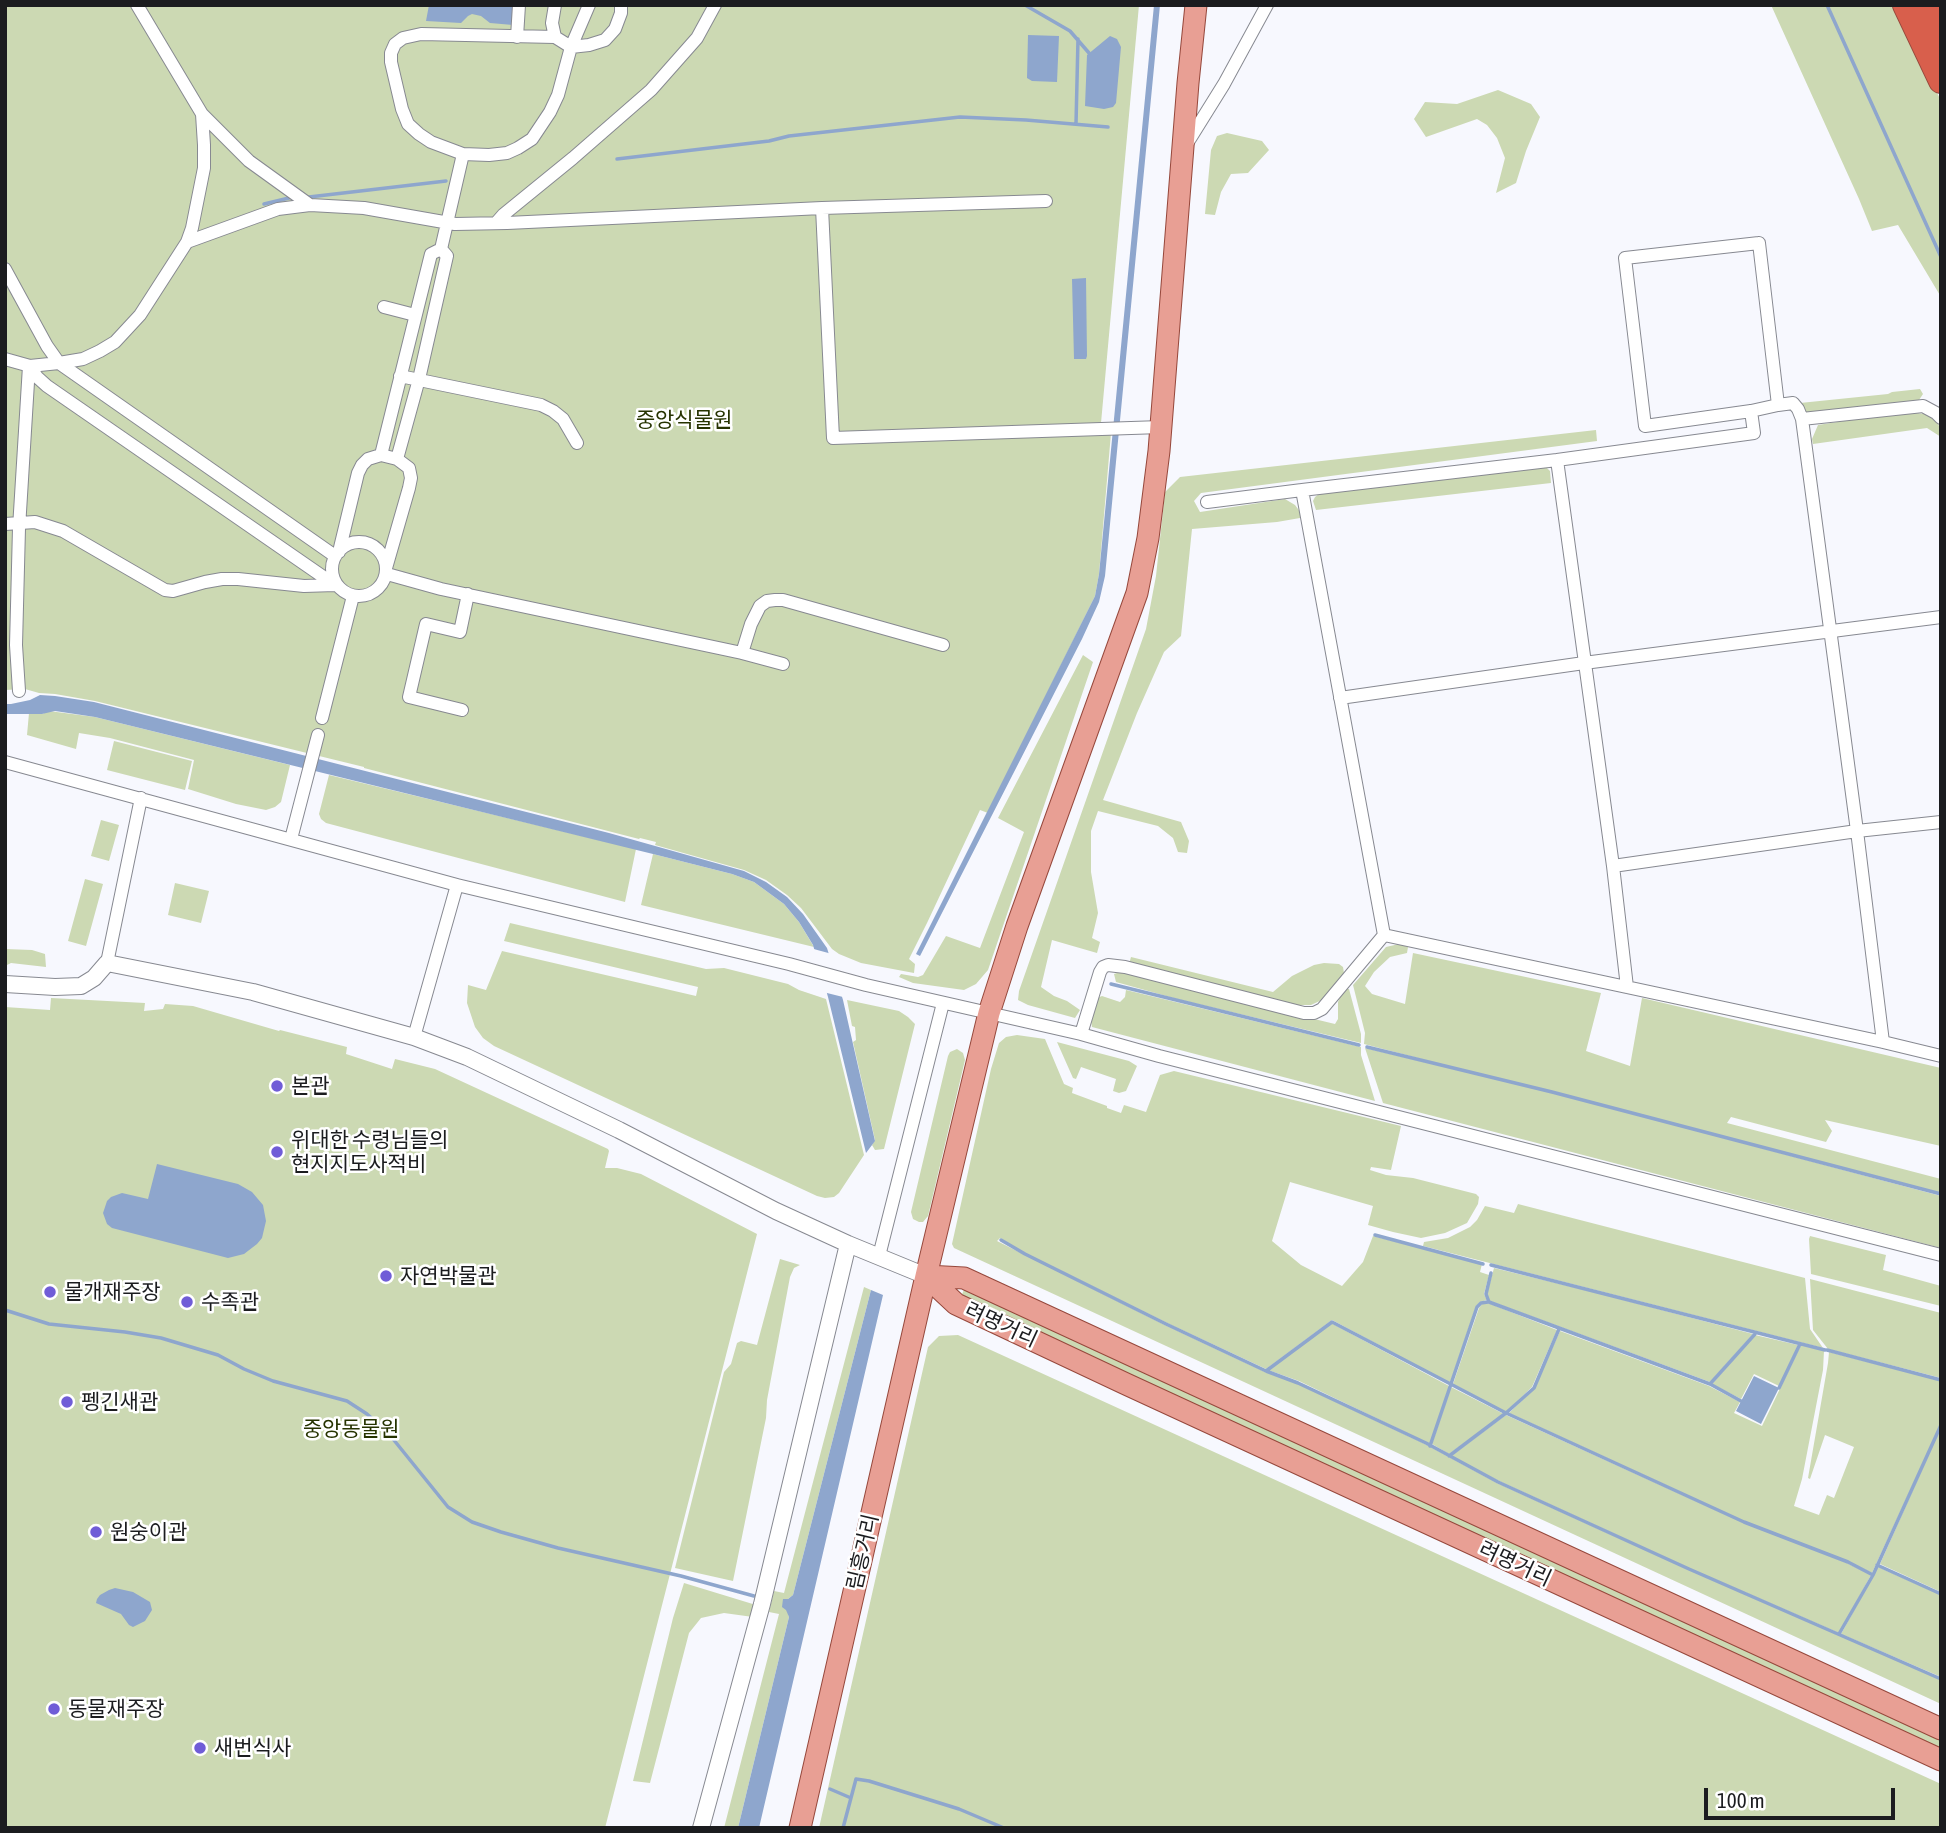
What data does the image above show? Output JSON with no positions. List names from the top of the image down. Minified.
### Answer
{"streets":{"main road":["려명거리","림흥거리"]},"crossings":[["려명거리","림흥거리"]],"parks":["중앙식물원","중앙동물원"],"places":["본관","위대한 수령님들의 현지지도사적비","자연박물관","물개재주장","수족관","펭긴새관","원숭이관","동물재주장","새번식사"],"scale_bar":"100 m"}
